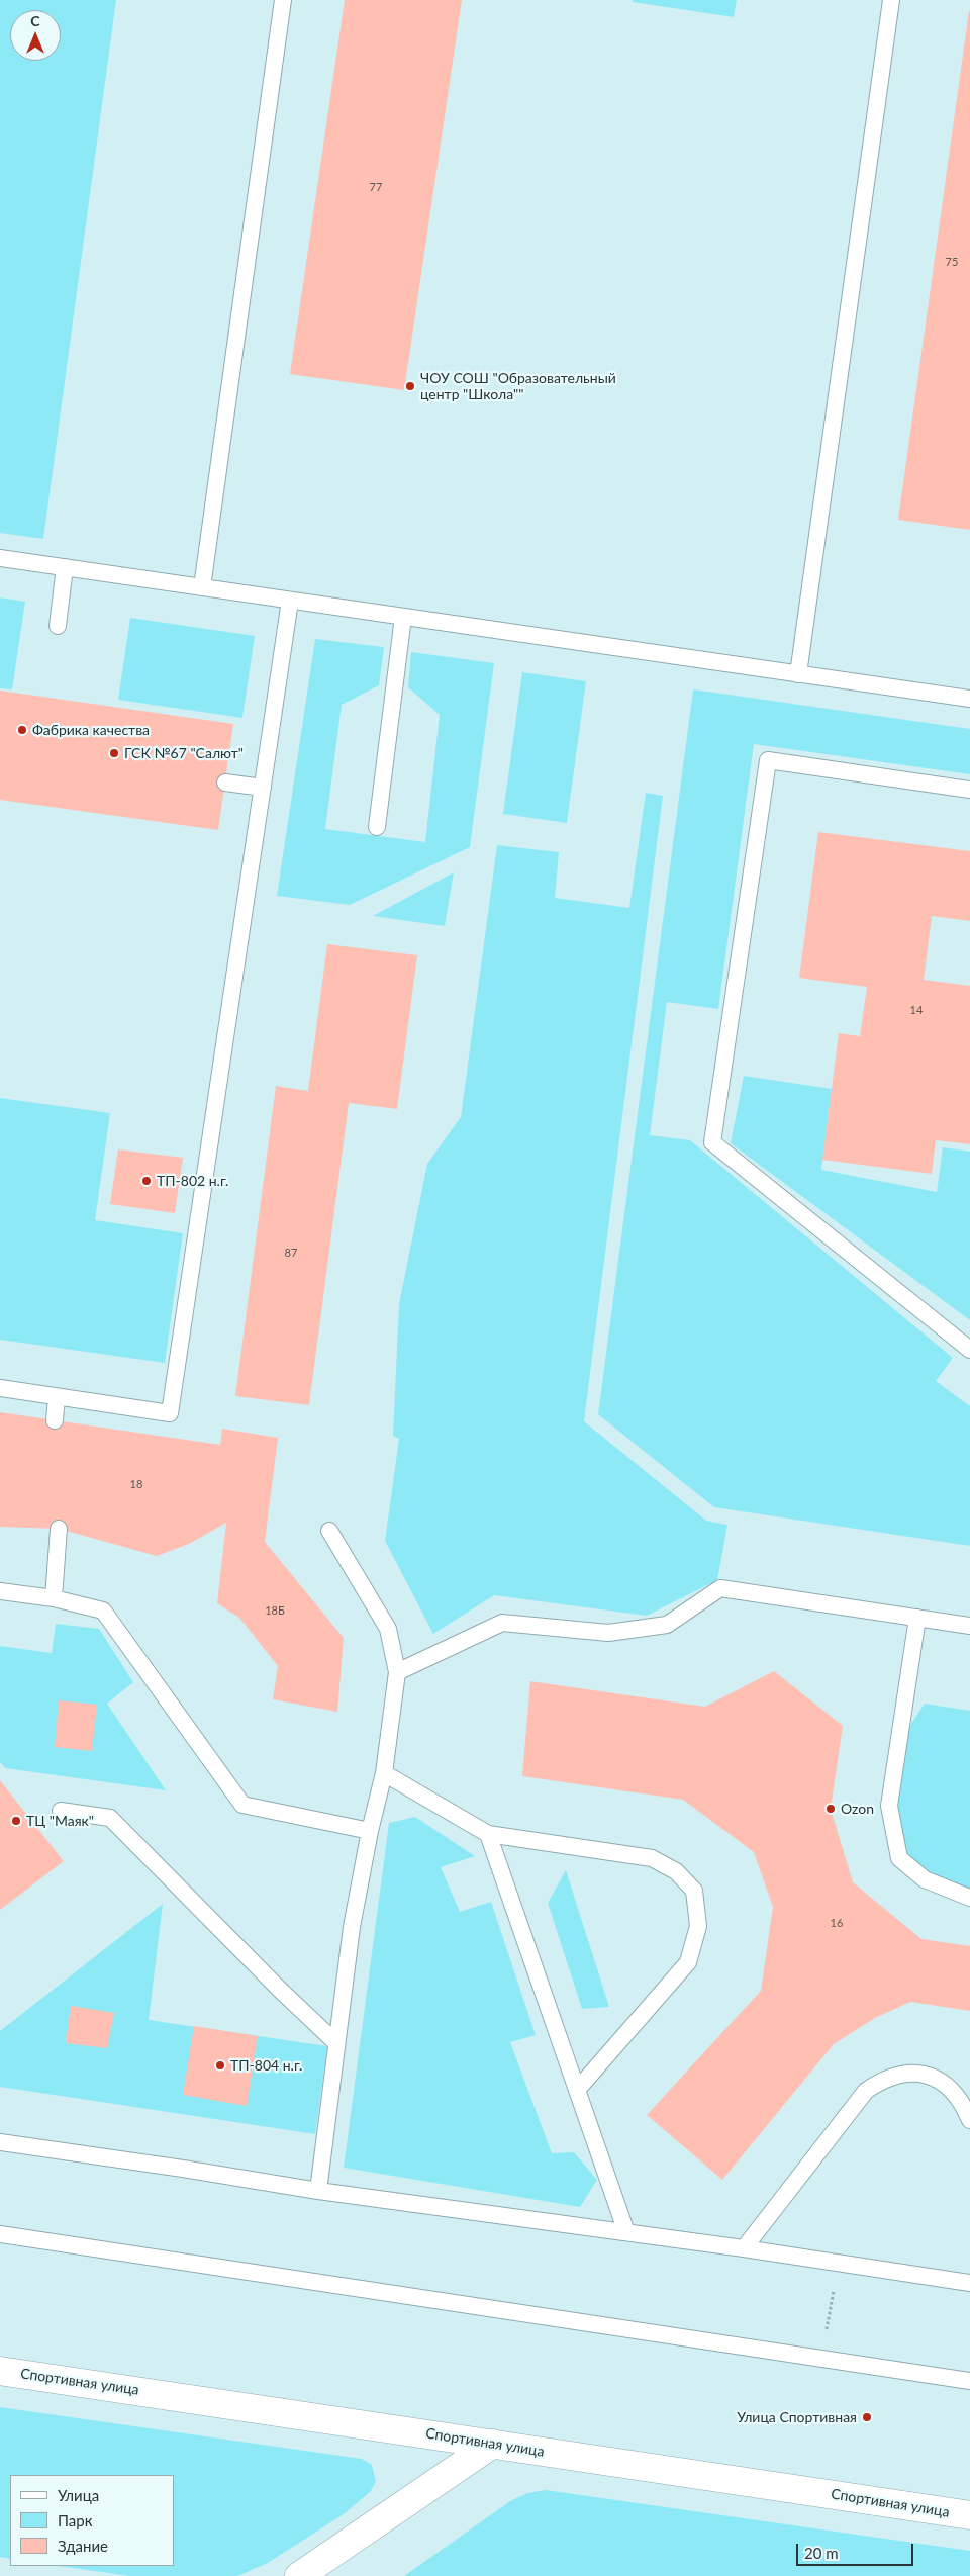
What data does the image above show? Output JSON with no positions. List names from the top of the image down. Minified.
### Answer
{"streets":{"main road":["Спортивная улица"]},"places":["ЧОУ СОШ \"Образовательный центр \"Школа\"\"","Фабрика качества","ГСК №67 \"Салют\"","ТП-802 н.г.","Ozon","ТЦ \"Маяк\"","ТП-804 н.г.","Улица Спортивная"],"house_numbers":["77","75","14","87","18","18Б","16"],"legend":["Улица","Парк","Здание"],"scale_bar":"20 m","north":"top"}
